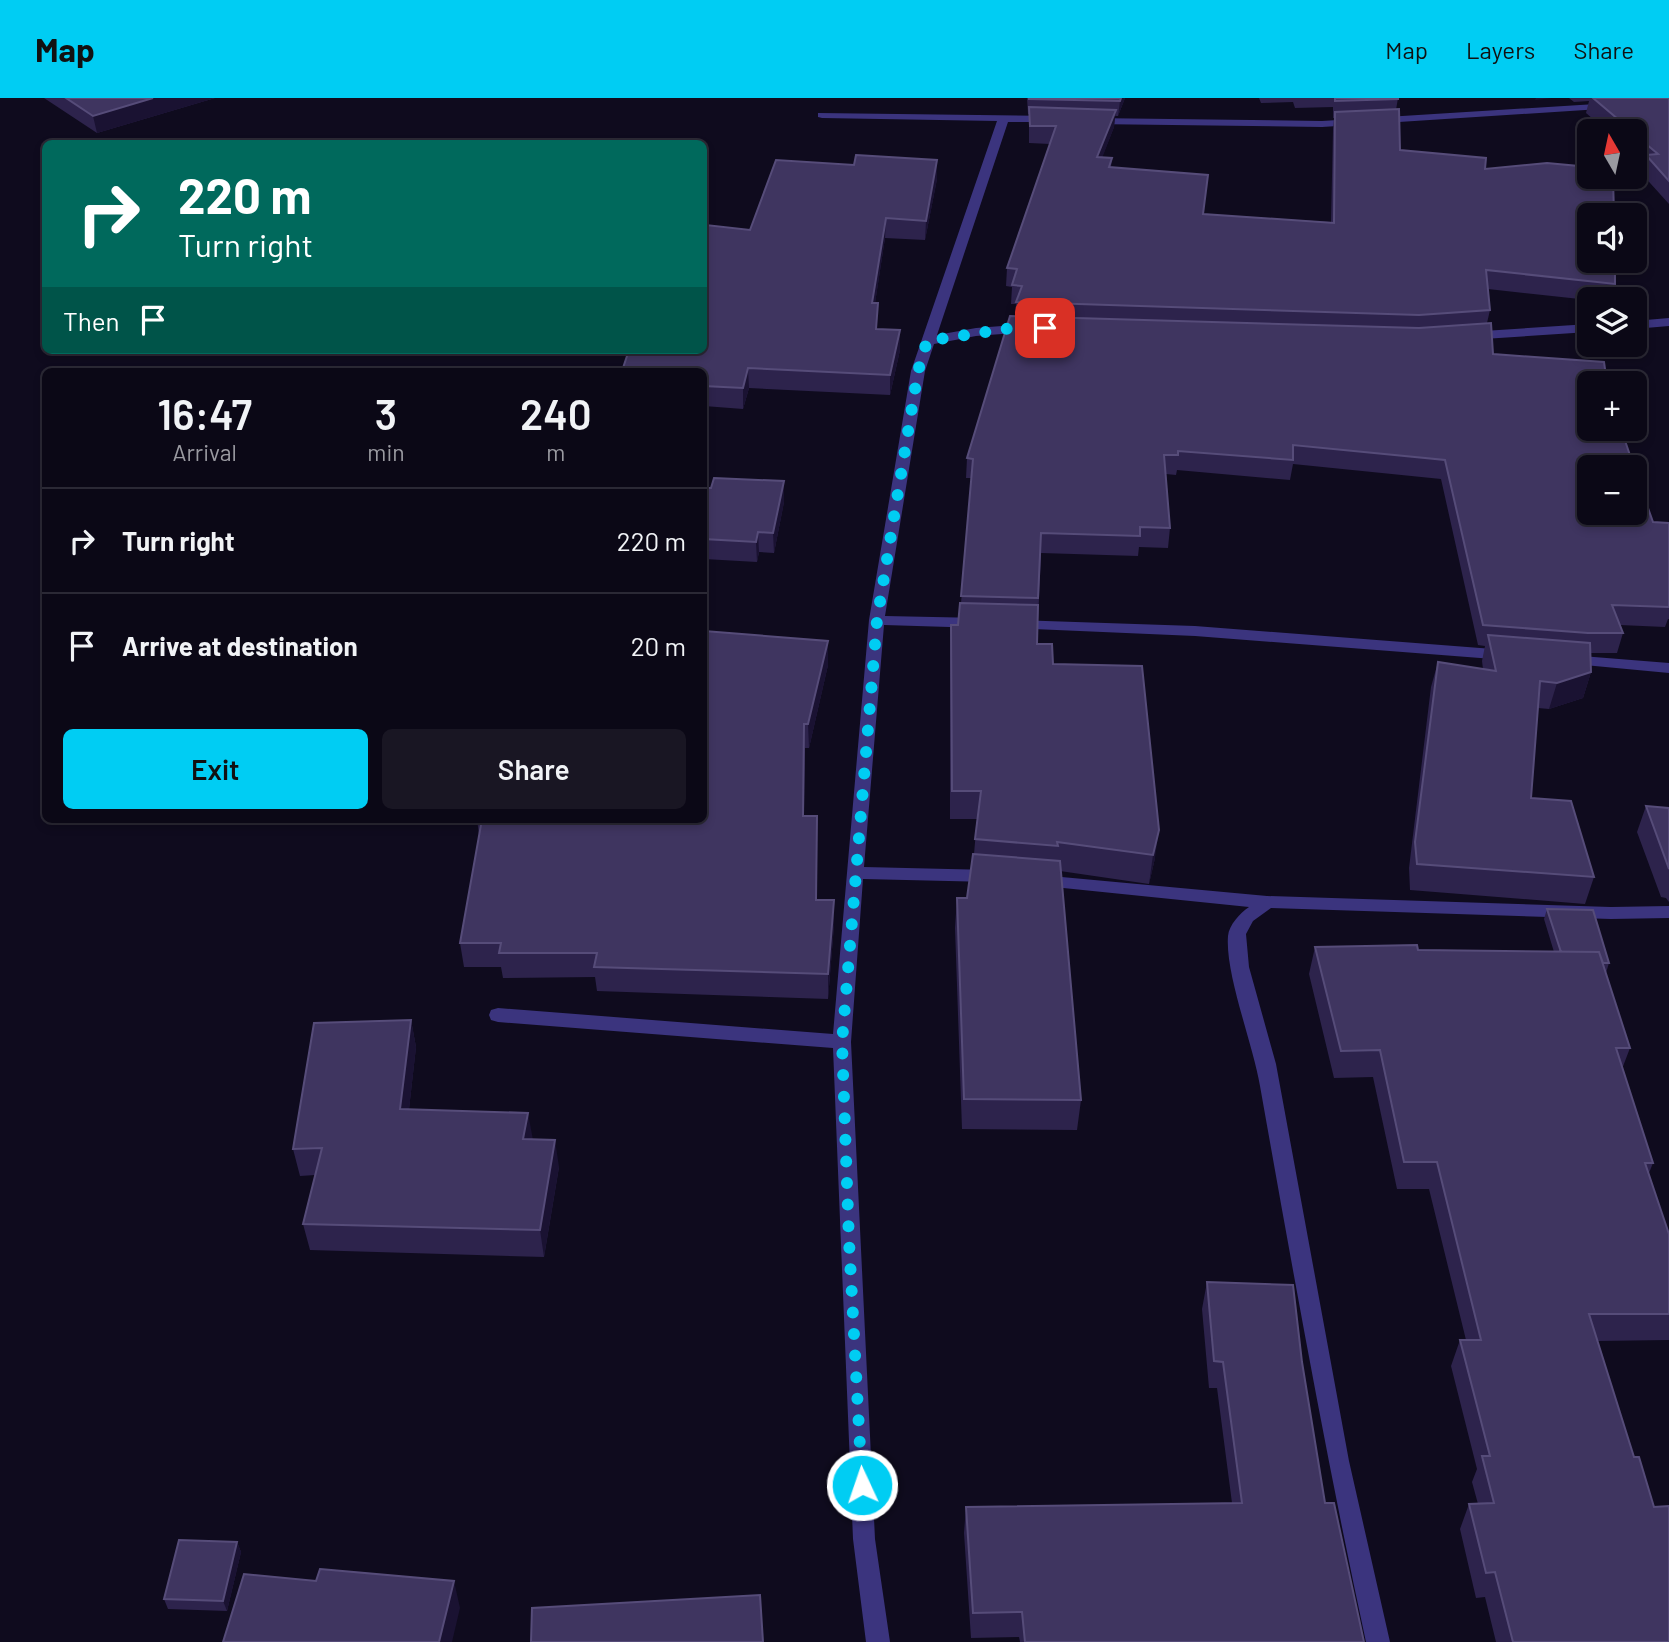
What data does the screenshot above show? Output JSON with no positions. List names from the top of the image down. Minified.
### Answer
{"north":"top","page":{"header":"Map","nav":["Map","Layers","Share"],"map_buttons":["+","−"],"turn":["220 m","Turn right"],"then":"Then","eta":["16:47","Arrival","3","min","240","m"],"list":[{"name":"Turn right","value":"220 m"},{"name":"Arrive at destination","value":"20 m"}],"buttons":["Exit","Share"]}}
